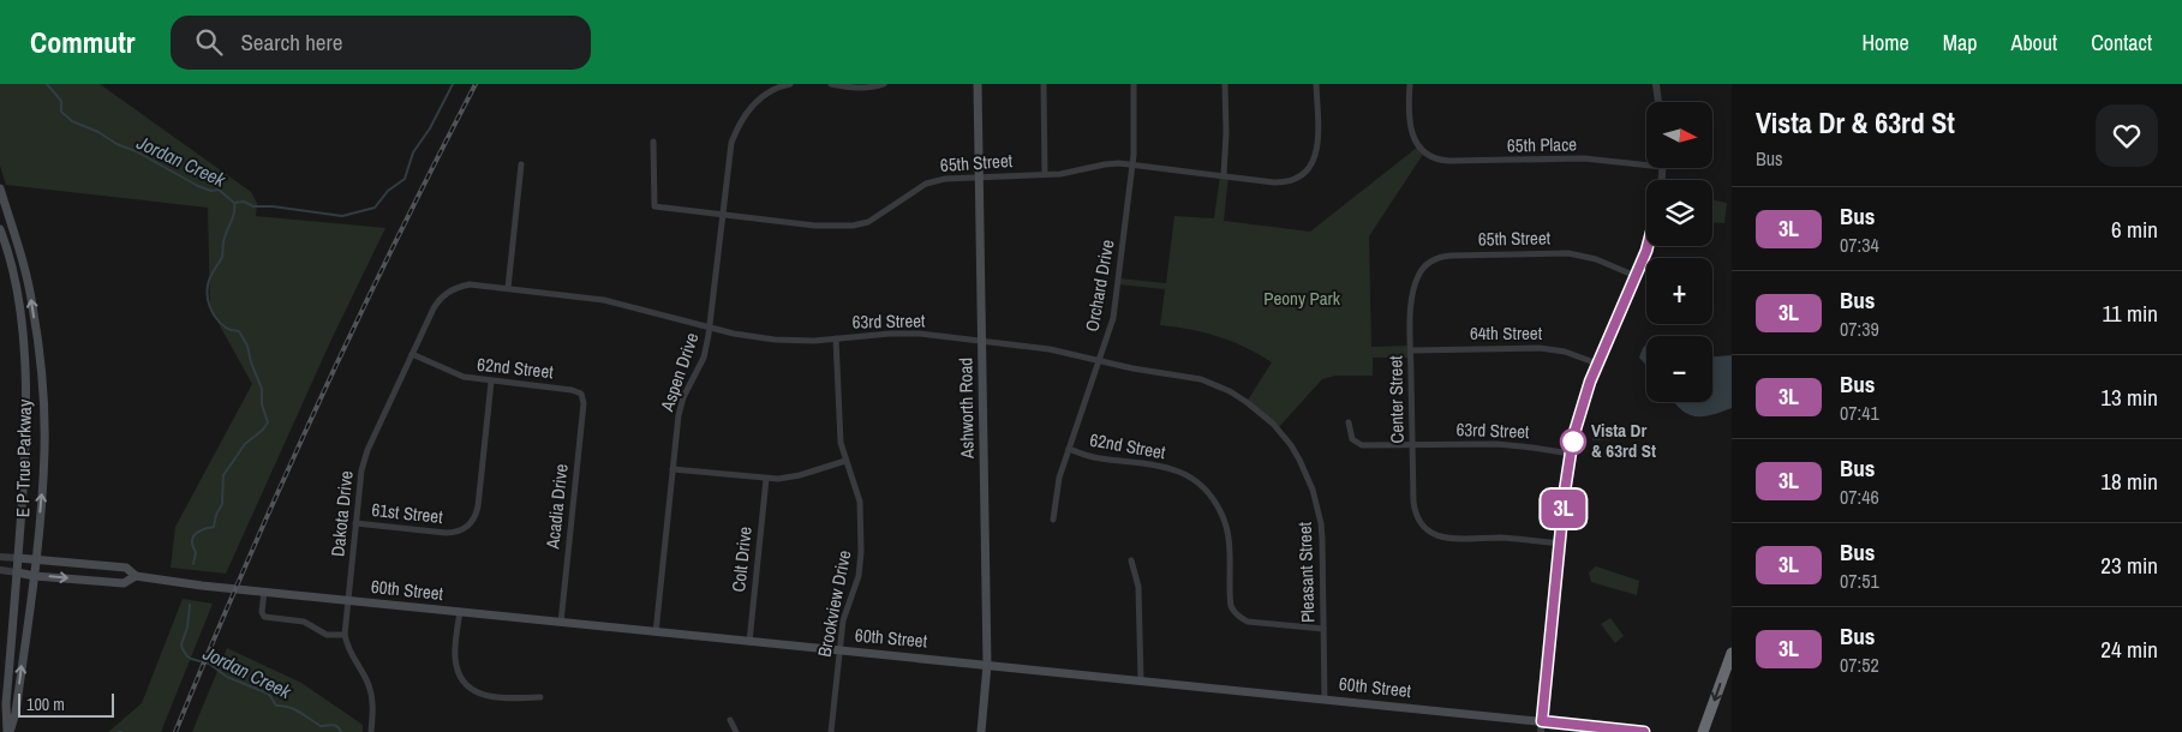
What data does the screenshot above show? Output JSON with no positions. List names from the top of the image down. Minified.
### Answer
{"streets":{"main road":["Ashworth Road","E P True Parkway","60th Street"],"street":["65th Place","65th Street","Orchard Drive","63rd Street","64th Street","62nd Street","Aspen Drive","Center Street","Acadia Drive","Dakota Drive","61st Street","Colt Drive","Pleasant Street","Brookview Drive"]},"crossings":[["65th Street","Orchard Drive"],["65th Street","Aspen Drive"],["65th Street","Center Street"],["65th Street","Ashworth Road"],["Orchard Drive","63rd Street"],["Orchard Drive","62nd Street"],["63rd Street","Aspen Drive"],["63rd Street","Center Street"],["63rd Street","Ashworth Road"],["63rd Street","Dakota Drive"],["63rd Street","Pleasant Street"],["63rd Street","Brookview Drive"],["64th Street","Center Street"],["62nd Street","Acadia Drive"],["62nd Street","Dakota Drive"],["62nd Street","61st Street"],["62nd Street","Pleasant Street"],["Aspen Drive","60th Street"],["Ashworth Road","60th Street"],["E P True Parkway","60th Street"],["Acadia Drive","60th Street"],["Dakota Drive","61st Street"],["Dakota Drive","60th Street"],["Colt Drive","60th Street"],["Pleasant Street","60th Street"],["60th Street","Brookview Drive"]],"water":["Jordan Creek"],"parks":["Peony Park"],"places":["Vista Dr & 63rd St"],"lines":["bus line 3L"],"scale_bar":"100 m","north":"right","page":{"header":"Commutr","search":"Search here","nav":["Home","Map","About","Contact"],"on_map":"3L","heading":["Vista Dr & 63rd St","Bus"],"map_buttons":["+","−"],"list":[{"mark":"3L","name":"Bus","note":"07:34","value":"6 min"},{"mark":"3L","name":"Bus","note":"07:39","value":"11 min"},{"mark":"3L","name":"Bus","note":"07:41","value":"13 min"},{"mark":"3L","name":"Bus","note":"07:46","value":"18 min"},{"mark":"3L","name":"Bus","note":"07:51","value":"23 min"},{"mark":"3L","name":"Bus","note":"07:52","value":"24 min"}],"scale":"100 m"}}
